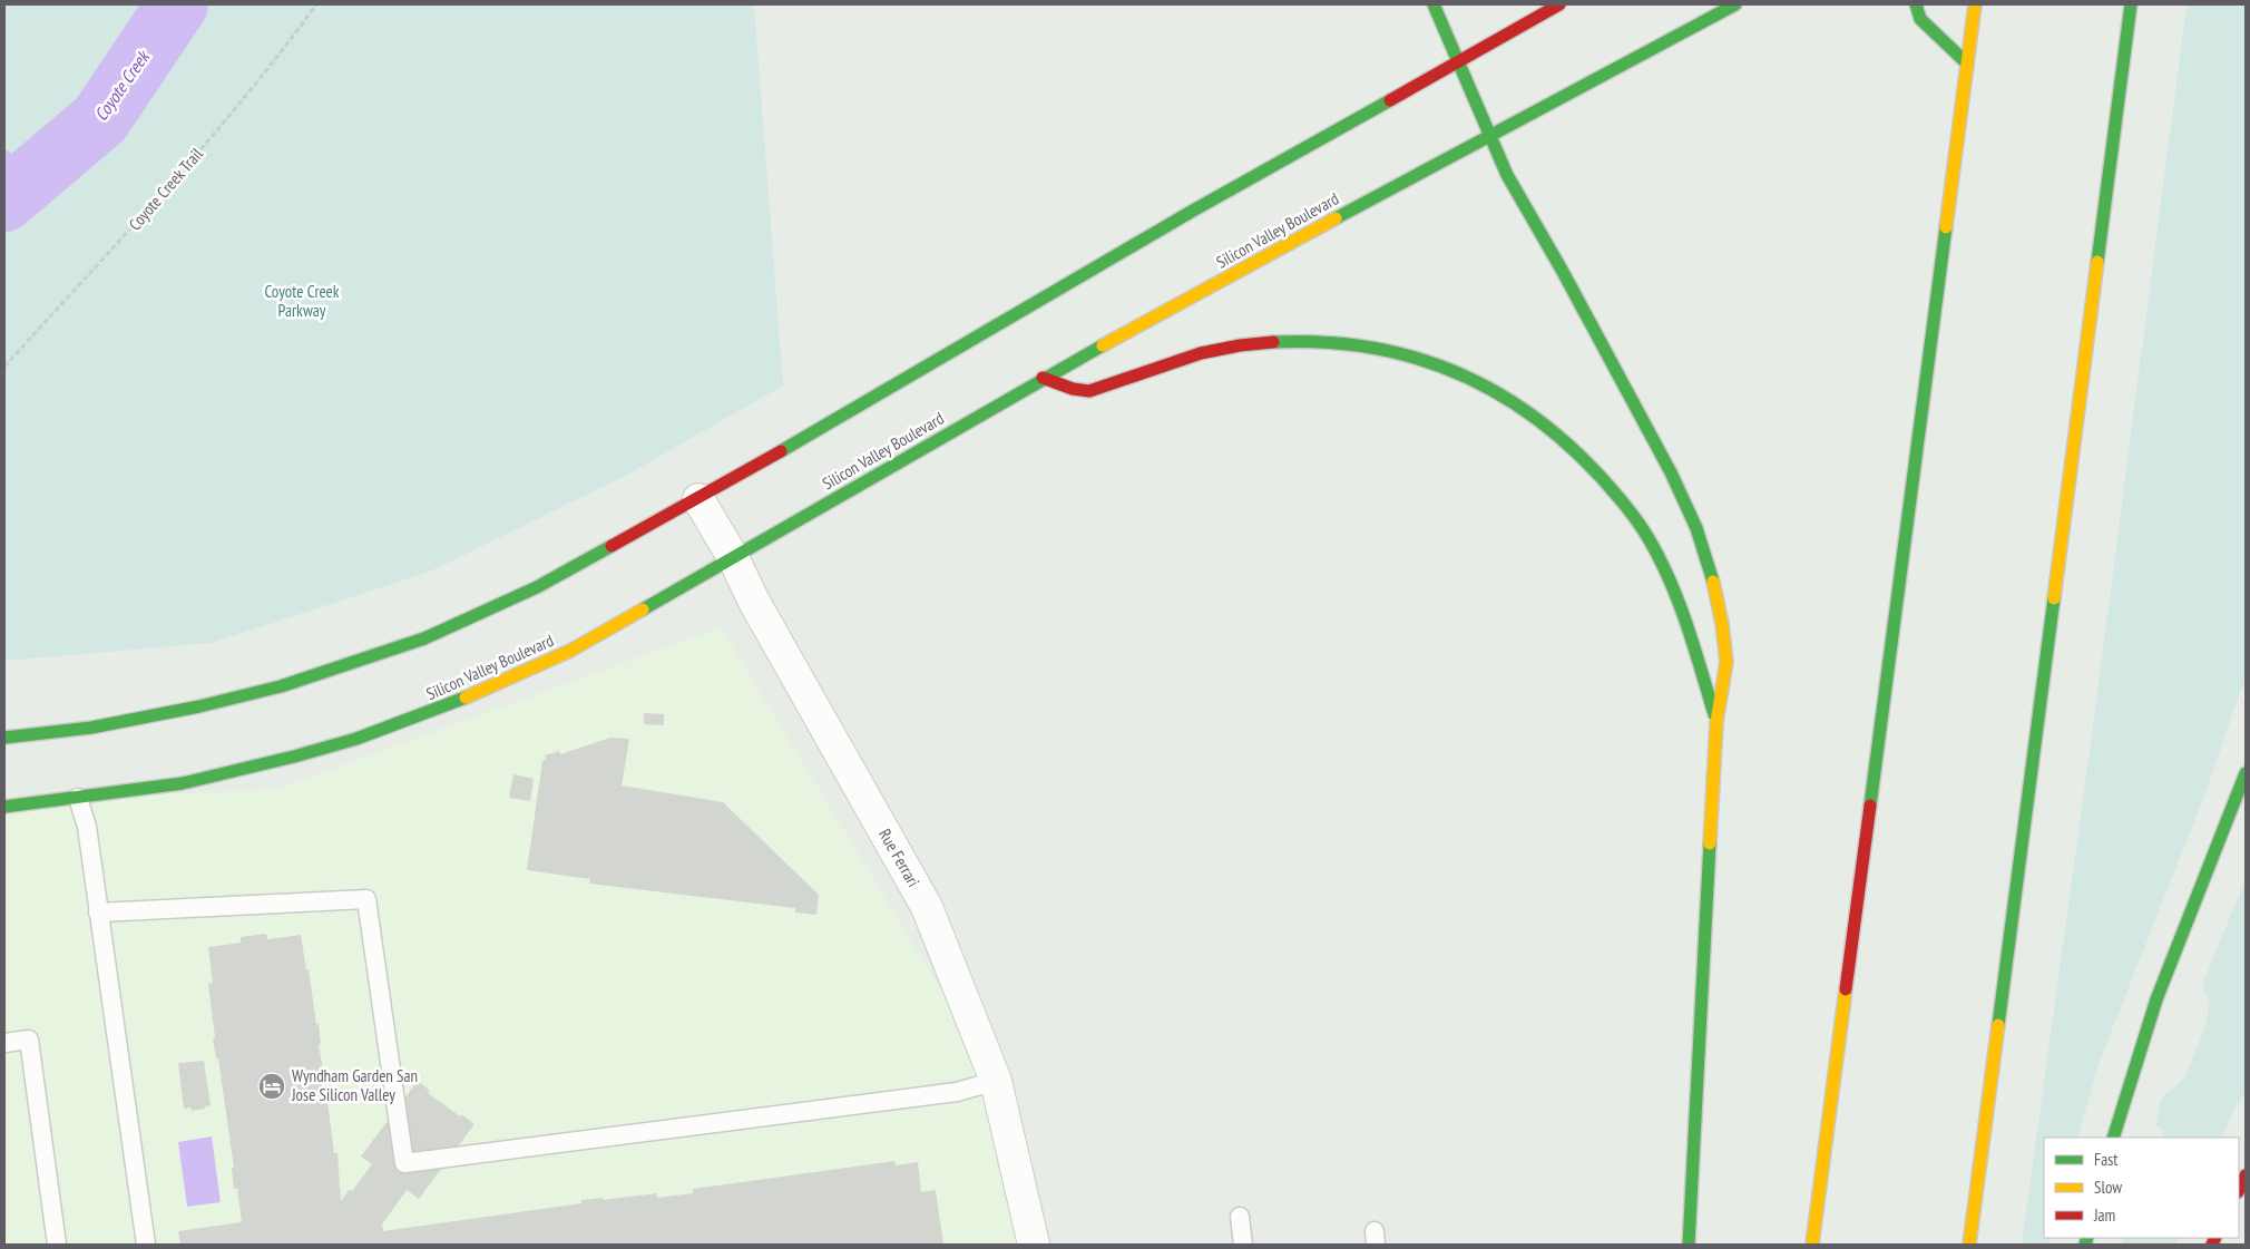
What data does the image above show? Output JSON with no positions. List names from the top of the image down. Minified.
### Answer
{"streets":{"main road":["Silicon Valley Boulevard"],"street":["Rue Ferrari"],"path":["Coyote Creek Trail"]},"crossings":[["Silicon Valley Boulevard","Rue Ferrari"]],"water":["Coyote Creek"],"parks":["Coyote Creek Parkway"],"places":{"hotel":["Wyndham Garden San Jose Silicon Valley"]},"legend":["Fast","Slow","Jam"]}
